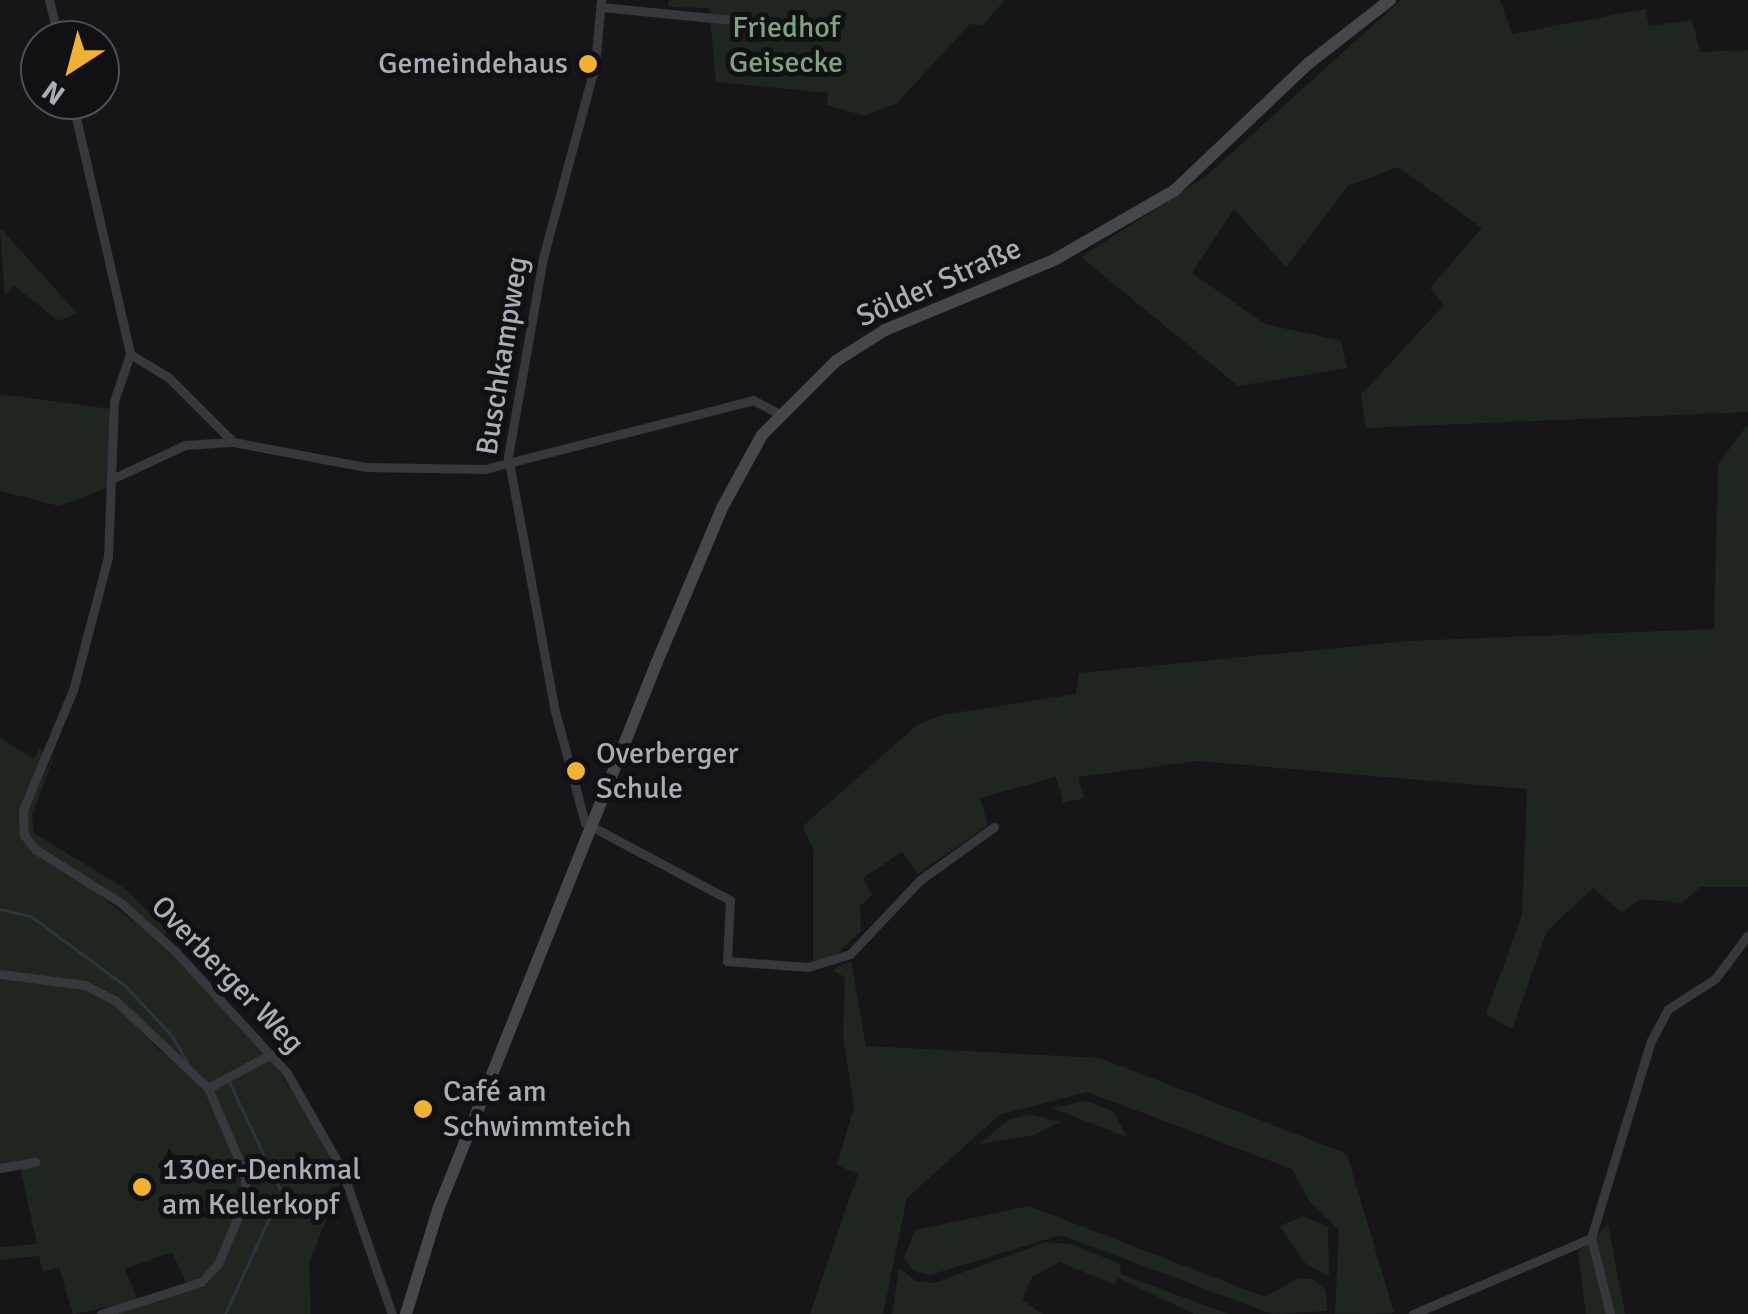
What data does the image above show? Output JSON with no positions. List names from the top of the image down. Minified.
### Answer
{"streets":{"main road":["Sölder Straße"],"street":["Buschkampweg","Overberger Weg"]},"crossings":[["Sölder Straße","Buschkampweg"]],"parks":["Friedhof Geisecke"],"places":["Gemeindehaus","Overberger Schule","Café am Schwimmteich","130er-Denkmal am Kellerkopf"],"north":"bottom left"}
